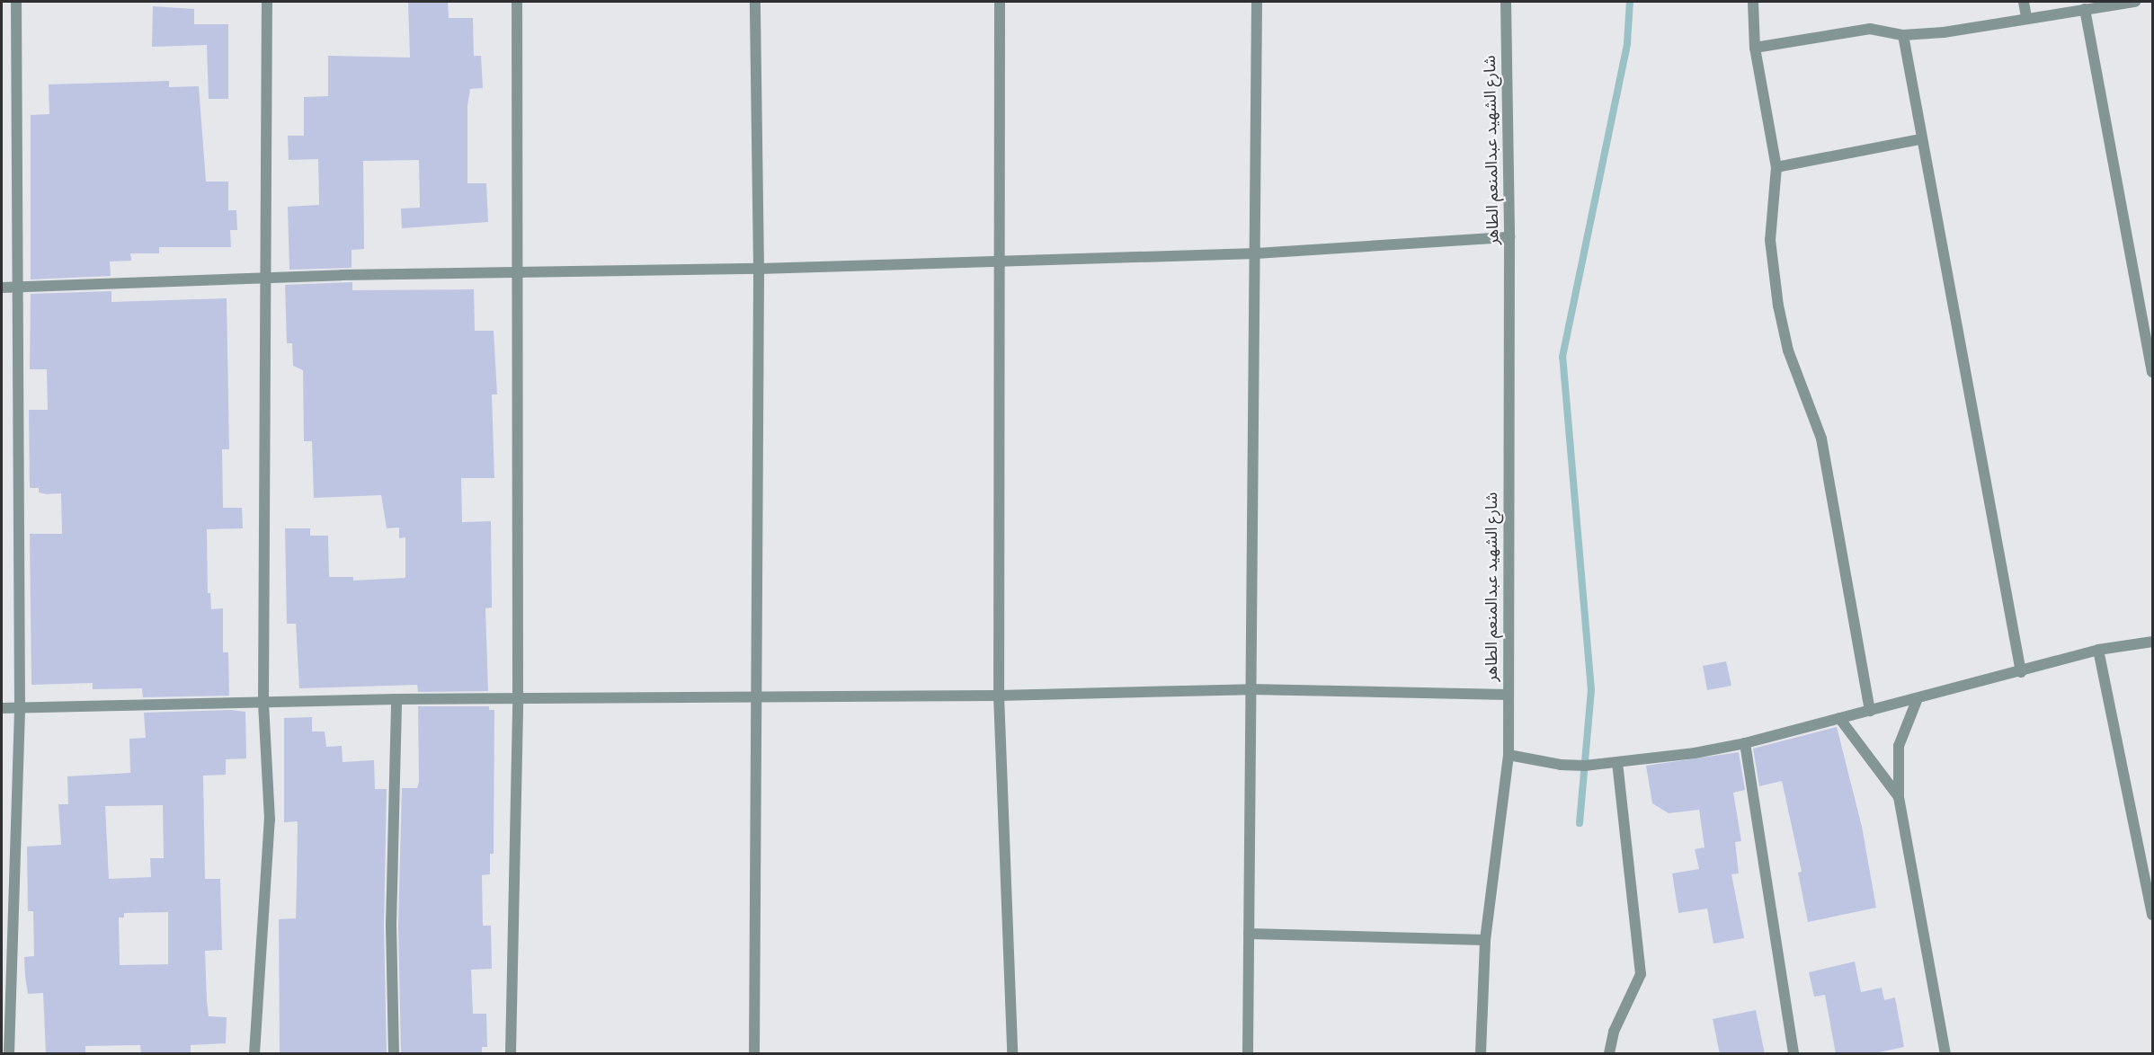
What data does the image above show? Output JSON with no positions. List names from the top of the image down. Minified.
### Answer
{"streets":{"street":["شارع الشهيد عبدالمنعم الطاهر"]}}
